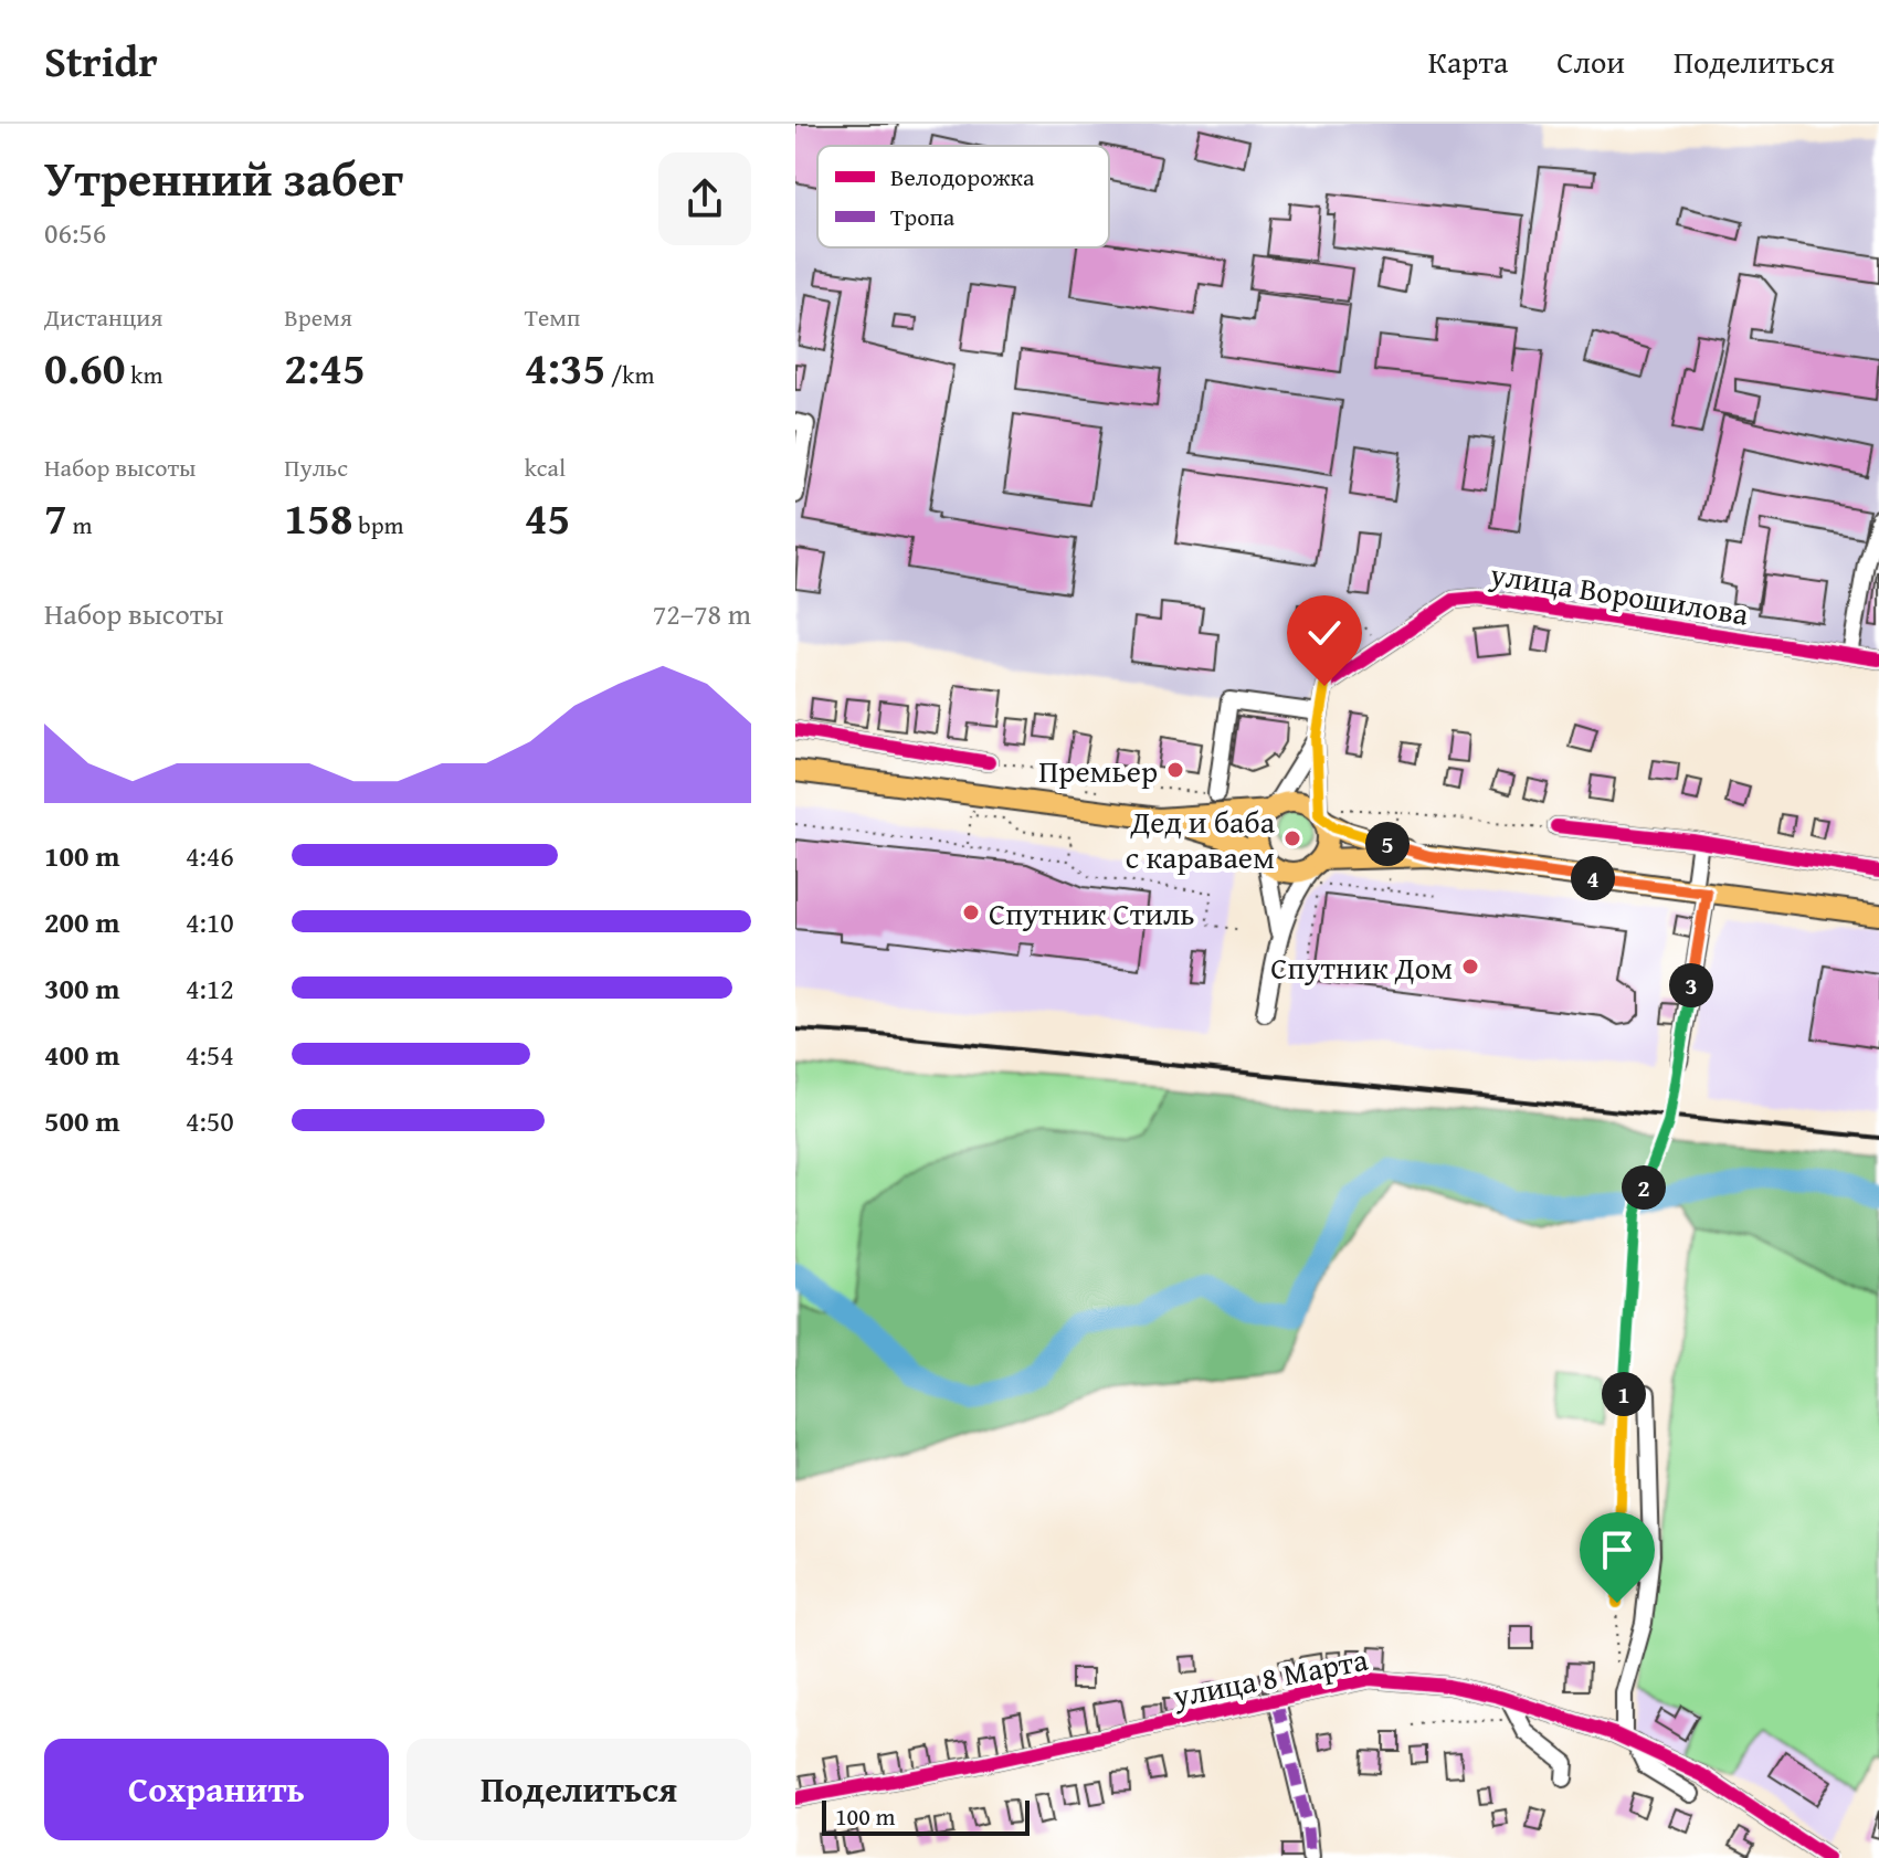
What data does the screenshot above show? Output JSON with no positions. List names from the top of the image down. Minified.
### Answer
{"streets":{"street":["улица Ворошилова","улица 8 Марта"]},"places":["Премьер","Дед и баба с караваем","Спутник Стиль","Спутник Дом"],"legend":["Велодорожка","Тропа"],"scale_bar":"100 m","page":{"header":"Stridr","nav":["Карта","Слои","Поделиться"],"heading":["Утренний забег","06:56"],"stats":[["Дистанция","0.60 km"],["Время","2:45"],["Темп","4:35 /km"],["Набор высоты","7 m"],["Пульс","158 bpm"],["kcal","45"]],"chart":["Набор высоты","72–78 m"],"list":[{"name":"100 m","note":"4:46"},{"name":"200 m","note":"4:10"},{"name":"300 m","note":"4:12"},{"name":"400 m","note":"4:54"},{"name":"500 m","note":"4:50"}],"pins":["5","4","3","2","1"],"buttons":["Сохранить","Поделиться"],"scale":"100 m"}}
